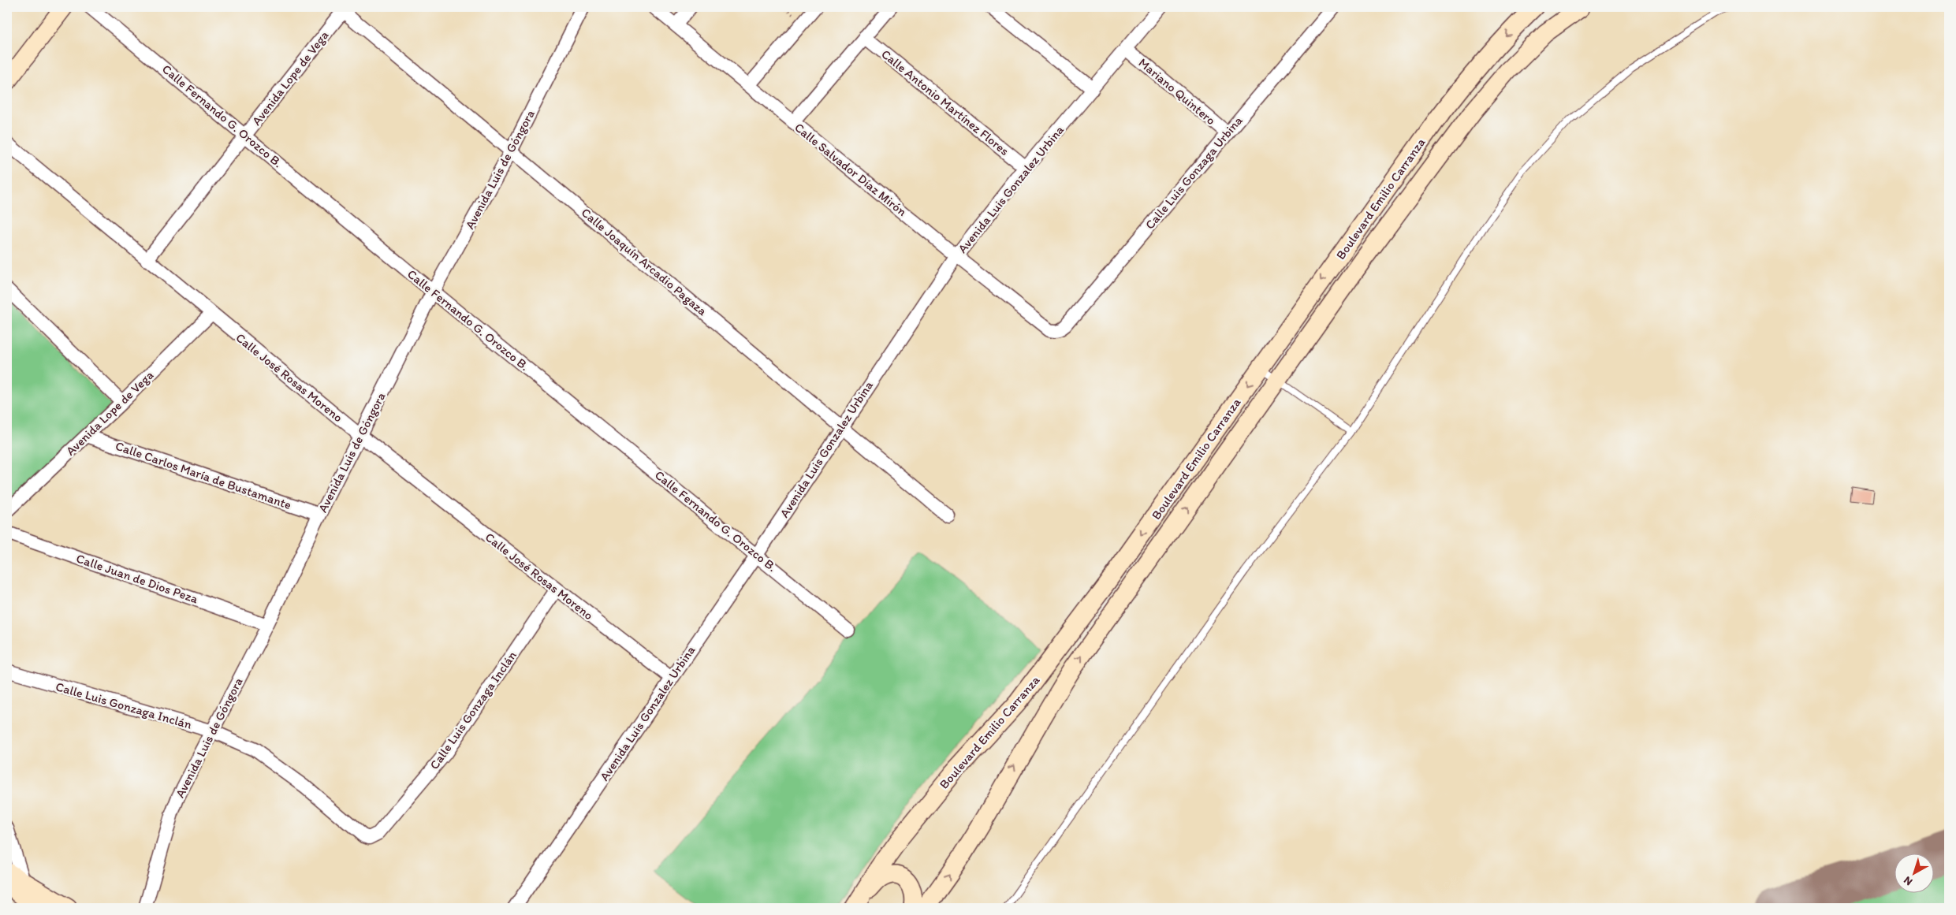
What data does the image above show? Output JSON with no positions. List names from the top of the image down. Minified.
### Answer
{"streets":{"street":["Avenida Lope de Vega","Mariano Quintero","Calle Antonio Martínez Flores","Calle Fernando G. Orozco B.","Avenida Luis de Góngora","Calle Salvador Díaz Mirón","Calle Luis Gonzaga Urbina","Avenida Luis Gonzalez Urbina","Boulevard Emilio Carranza","Calle Joaquín Arcadio Pagaza","Calle José Rosas Moreno","Calle Carlos María de Bustamante","Calle Juan de Dios Peza","Calle Luis Gonzaga Inclán"]},"crossings":[["Avenida Lope de Vega","Calle Fernando G. Orozco B."],["Avenida Lope de Vega","Calle Joaquín Arcadio Pagaza"],["Avenida Lope de Vega","Calle José Rosas Moreno"],["Avenida Lope de Vega","Calle Carlos María de Bustamante"],["Mariano Quintero","Calle Luis Gonzaga Urbina"],["Mariano Quintero","Avenida Luis Gonzalez Urbina"],["Calle Antonio Martínez Flores","Avenida Luis Gonzalez Urbina"],["Calle Fernando G. Orozco B.","Avenida Luis de Góngora"],["Calle Fernando G. Orozco B.","Avenida Luis Gonzalez Urbina"],["Avenida Luis de Góngora","Calle Joaquín Arcadio Pagaza"],["Avenida Luis de Góngora","Calle José Rosas Moreno"],["Avenida Luis de Góngora","Calle Carlos María de Bustamante"],["Avenida Luis de Góngora","Calle Juan de Dios Peza"],["Avenida Luis de Góngora","Calle Luis Gonzaga Inclán"],["Calle Salvador Díaz Mirón","Calle Luis Gonzaga Urbina"],["Calle Salvador Díaz Mirón","Avenida Luis Gonzalez Urbina"],["Avenida Luis Gonzalez Urbina","Calle Joaquín Arcadio Pagaza"],["Avenida Luis Gonzalez Urbina","Calle José Rosas Moreno"],["Calle José Rosas Moreno","Calle Luis Gonzaga Inclán"]],"north":"bottom left"}
